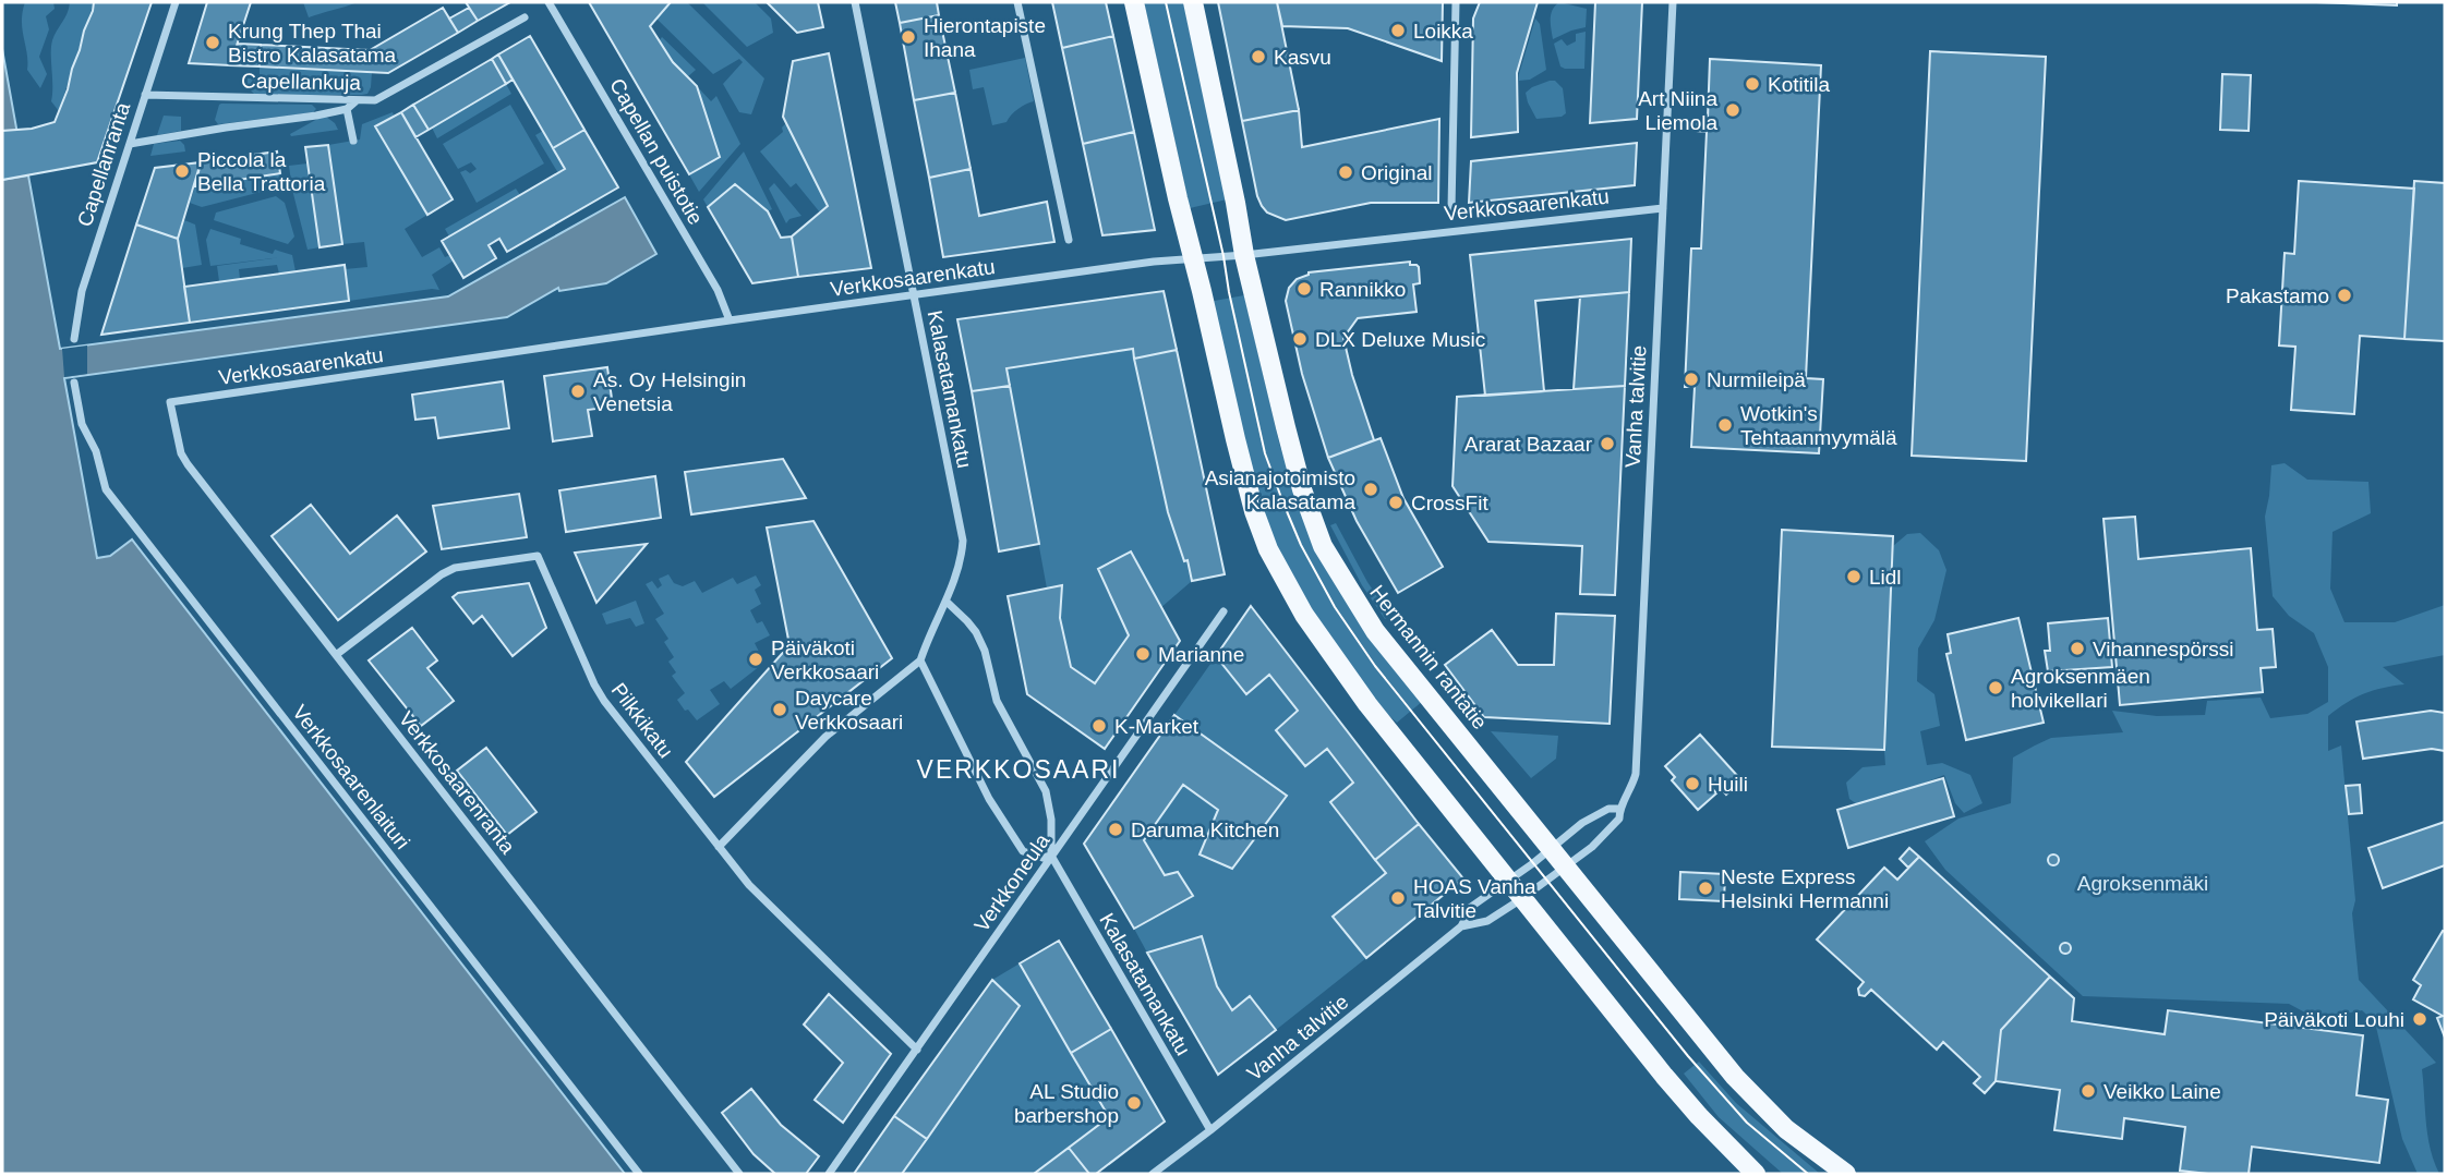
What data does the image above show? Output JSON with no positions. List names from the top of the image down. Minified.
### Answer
{"streets":{"main road":["Hermannin rantatie"],"street":["Capellankuja","Capellan puistotie","Capellanranta","Verkkosaarenkatu","Kalasatamankatu","Vanha talvitie","Pilkkikatu","Verkkosaarenlaituri","Verkkosaarenranta","Verkkoneula"]},"crossings":[["Capellankuja","Capellanranta"],["Capellan puistotie","Verkkosaarenkatu"],["Verkkosaarenkatu","Kalasatamankatu"],["Verkkosaarenkatu","Vanha talvitie"],["Verkkosaarenkatu","Hermannin rantatie"],["Verkkosaarenkatu","Verkkosaarenranta"],["Kalasatamankatu","Vanha talvitie"],["Kalasatamankatu","Verkkoneula"],["Vanha talvitie","Hermannin rantatie"],["Pilkkikatu","Verkkosaarenranta"],["Pilkkikatu","Verkkoneula"]],"districts":["VERKKOSAARI"],"parks":["Agroksenmäki"],"places":["Loikka","Hierontapiste Ihana","Krung Thep Thai Bistro Kalasatama","Kasvu","Kotitila","Art Niina Liemola","Piccola la Bella Trattoria","Original","Rannikko","Pakastamo","DLX Deluxe Music","Nurmileipä","As. Oy Helsingin Venetsia","Wotkin's Tehtaanmyymälä","Ararat Bazaar","Asianajotoimisto Kalasatama","CrossFit","Lidl","Vihannespörssi","Marianne","Päiväkoti Verkkosaari","Agroksenmäen holvikellari","Daycare Verkkosaari","K-Market","Huili","Daruma Kitchen","Neste Express Helsinki Hermanni","HOAS Vanha Talvitie","Päiväkoti Louhi","Veikko Laine","AL Studio barbershop"]}
